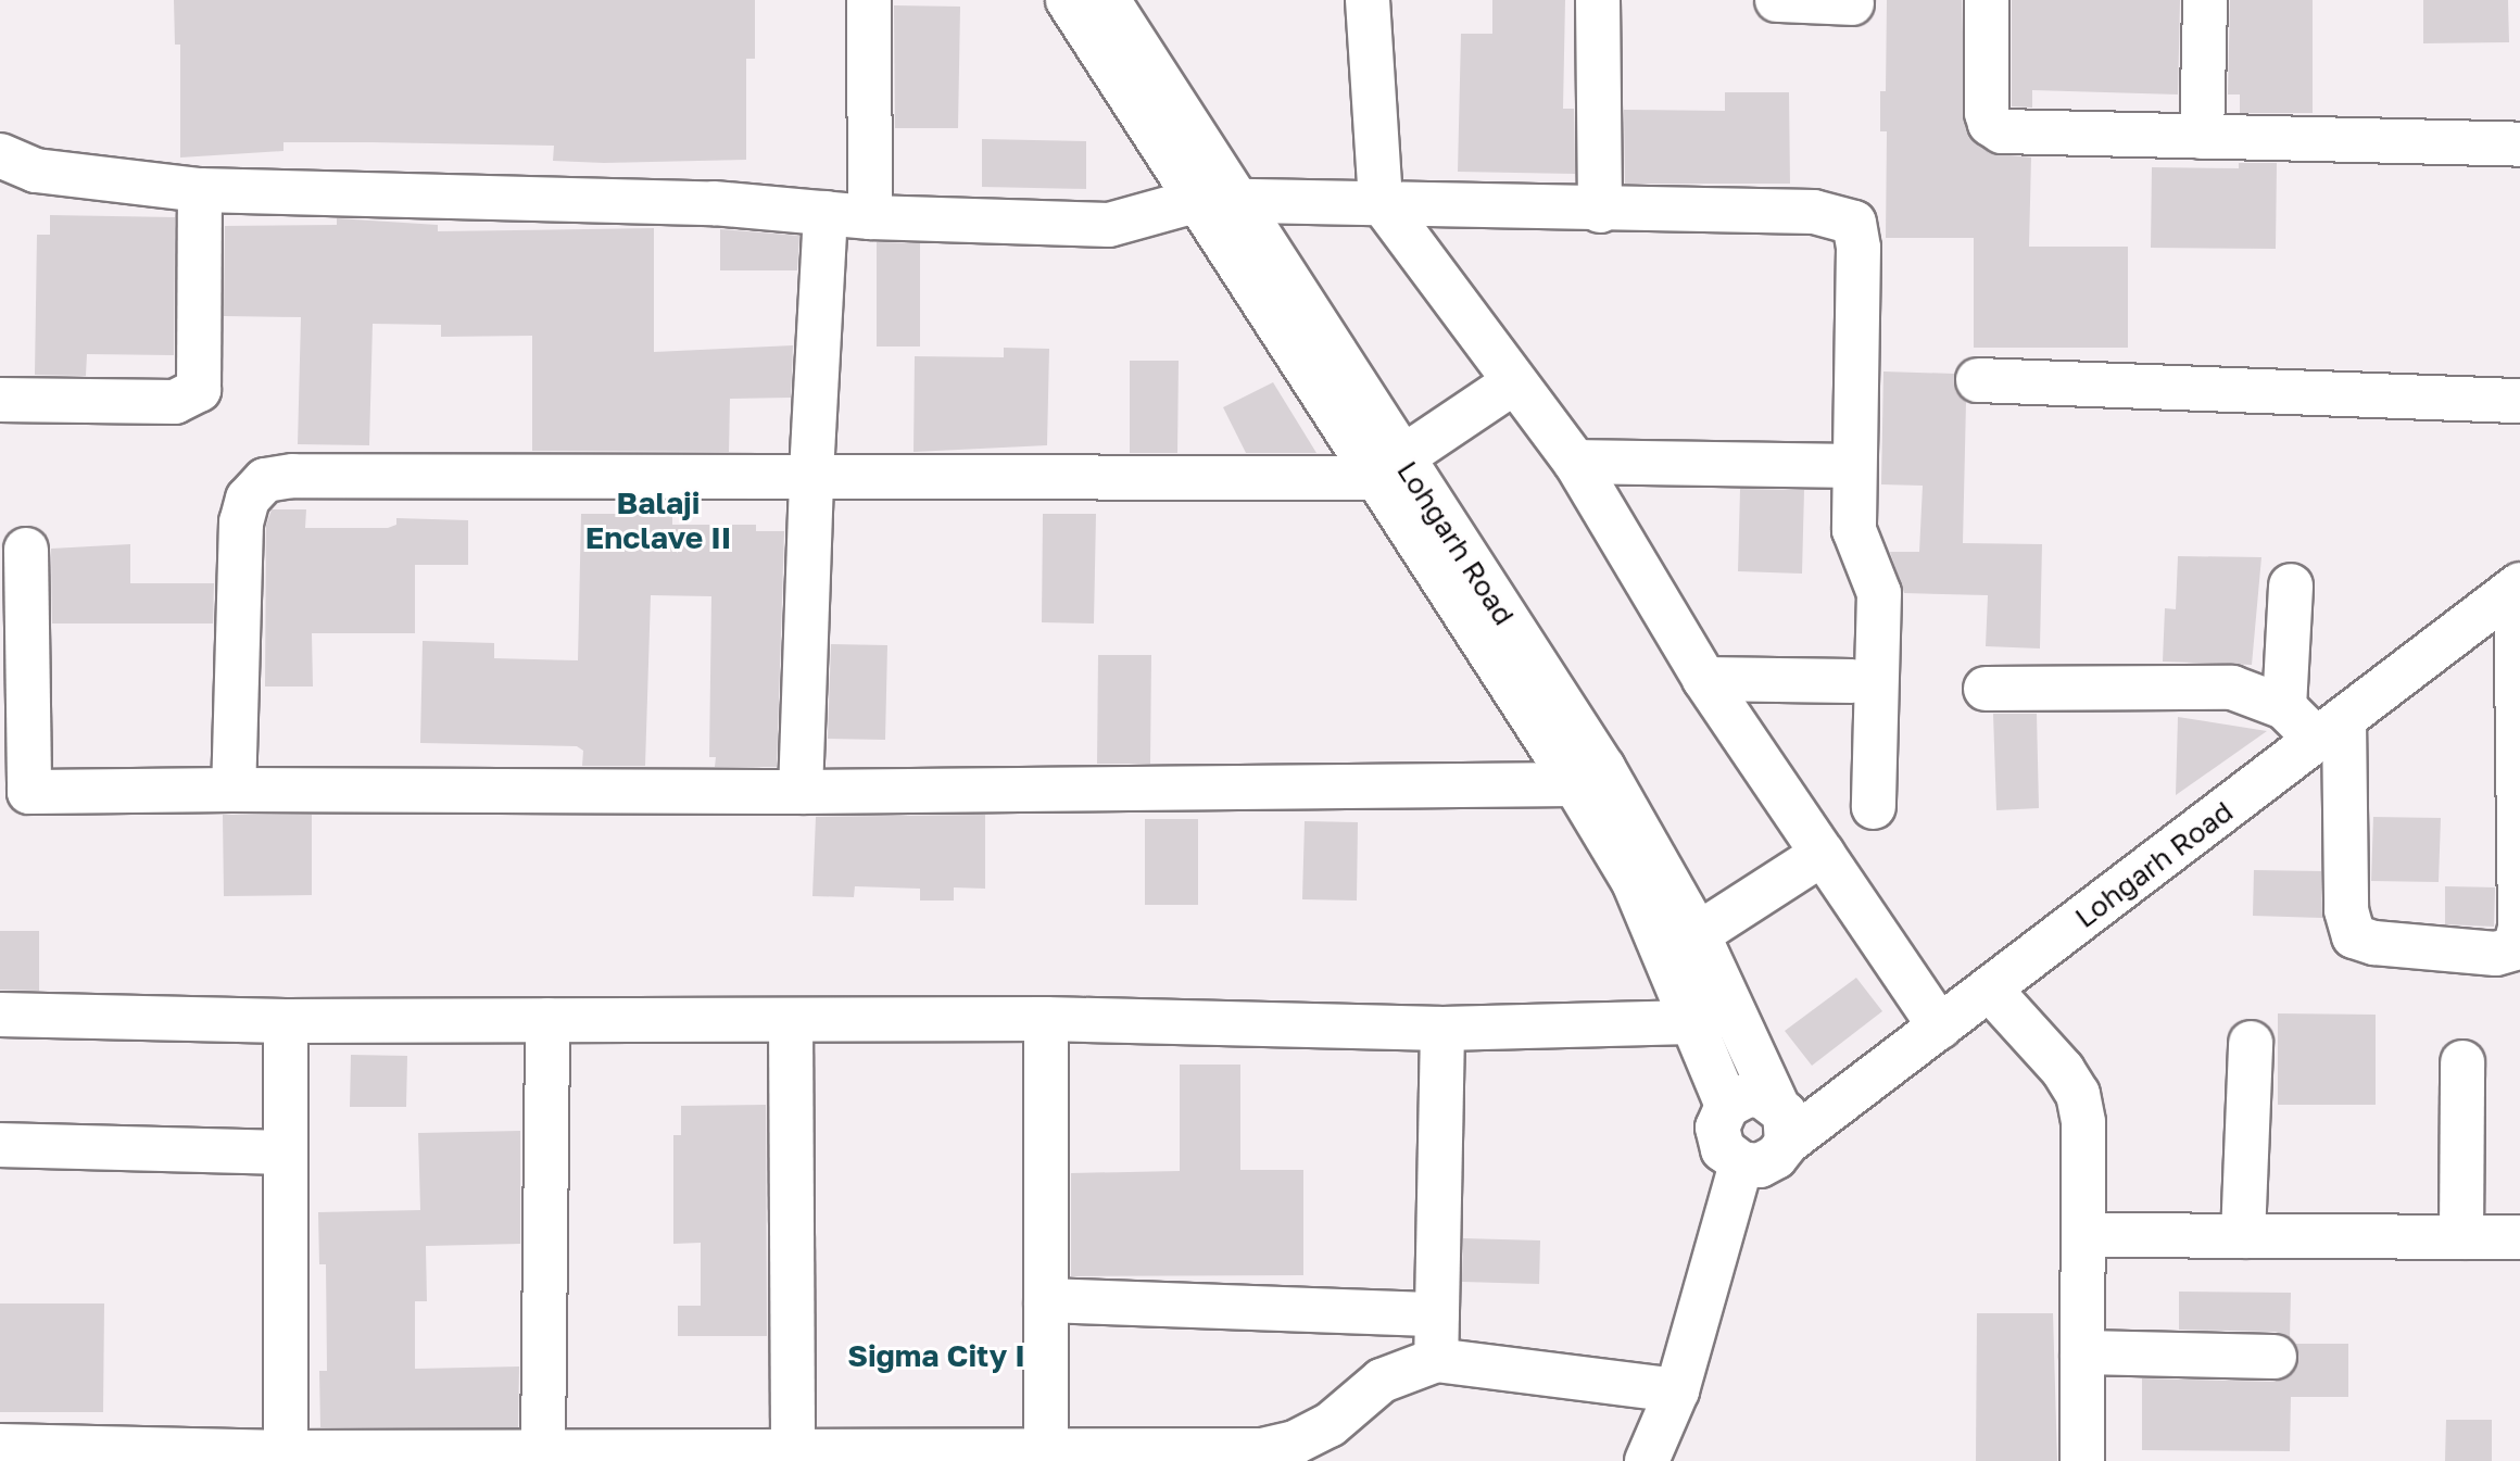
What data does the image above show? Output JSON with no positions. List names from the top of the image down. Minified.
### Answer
{"streets":{"street":["Lohgarh Road"]},"districts":["Balaji Enclave II","Sigma City I"]}
